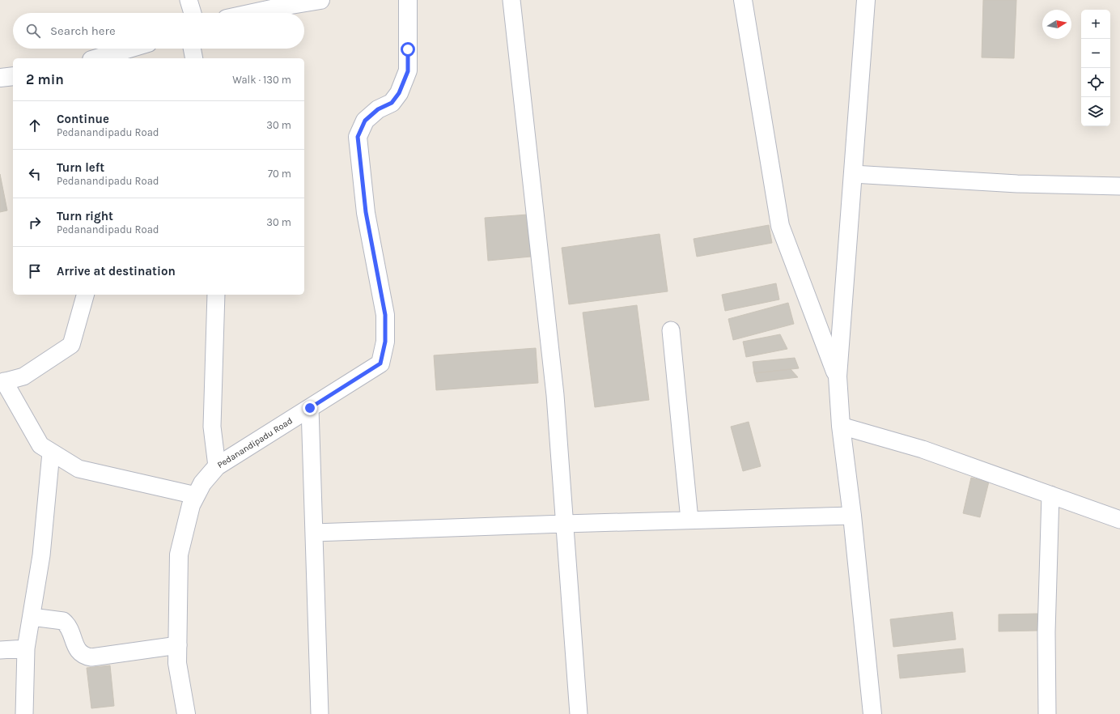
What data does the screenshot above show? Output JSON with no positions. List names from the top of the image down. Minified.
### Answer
{"streets":{"main road":["Pedanandipadu Road"]},"north":"right","page":{"map_buttons":["+","−"],"search":"Search here","heading":["2 min","Walk · 130 m"],"list":[["Continue","Pedanandipadu Road","30 m"],["Turn left","Pedanandipadu Road","70 m"],["Turn right","Pedanandipadu Road","30 m"],"Arrive at destination"]}}
